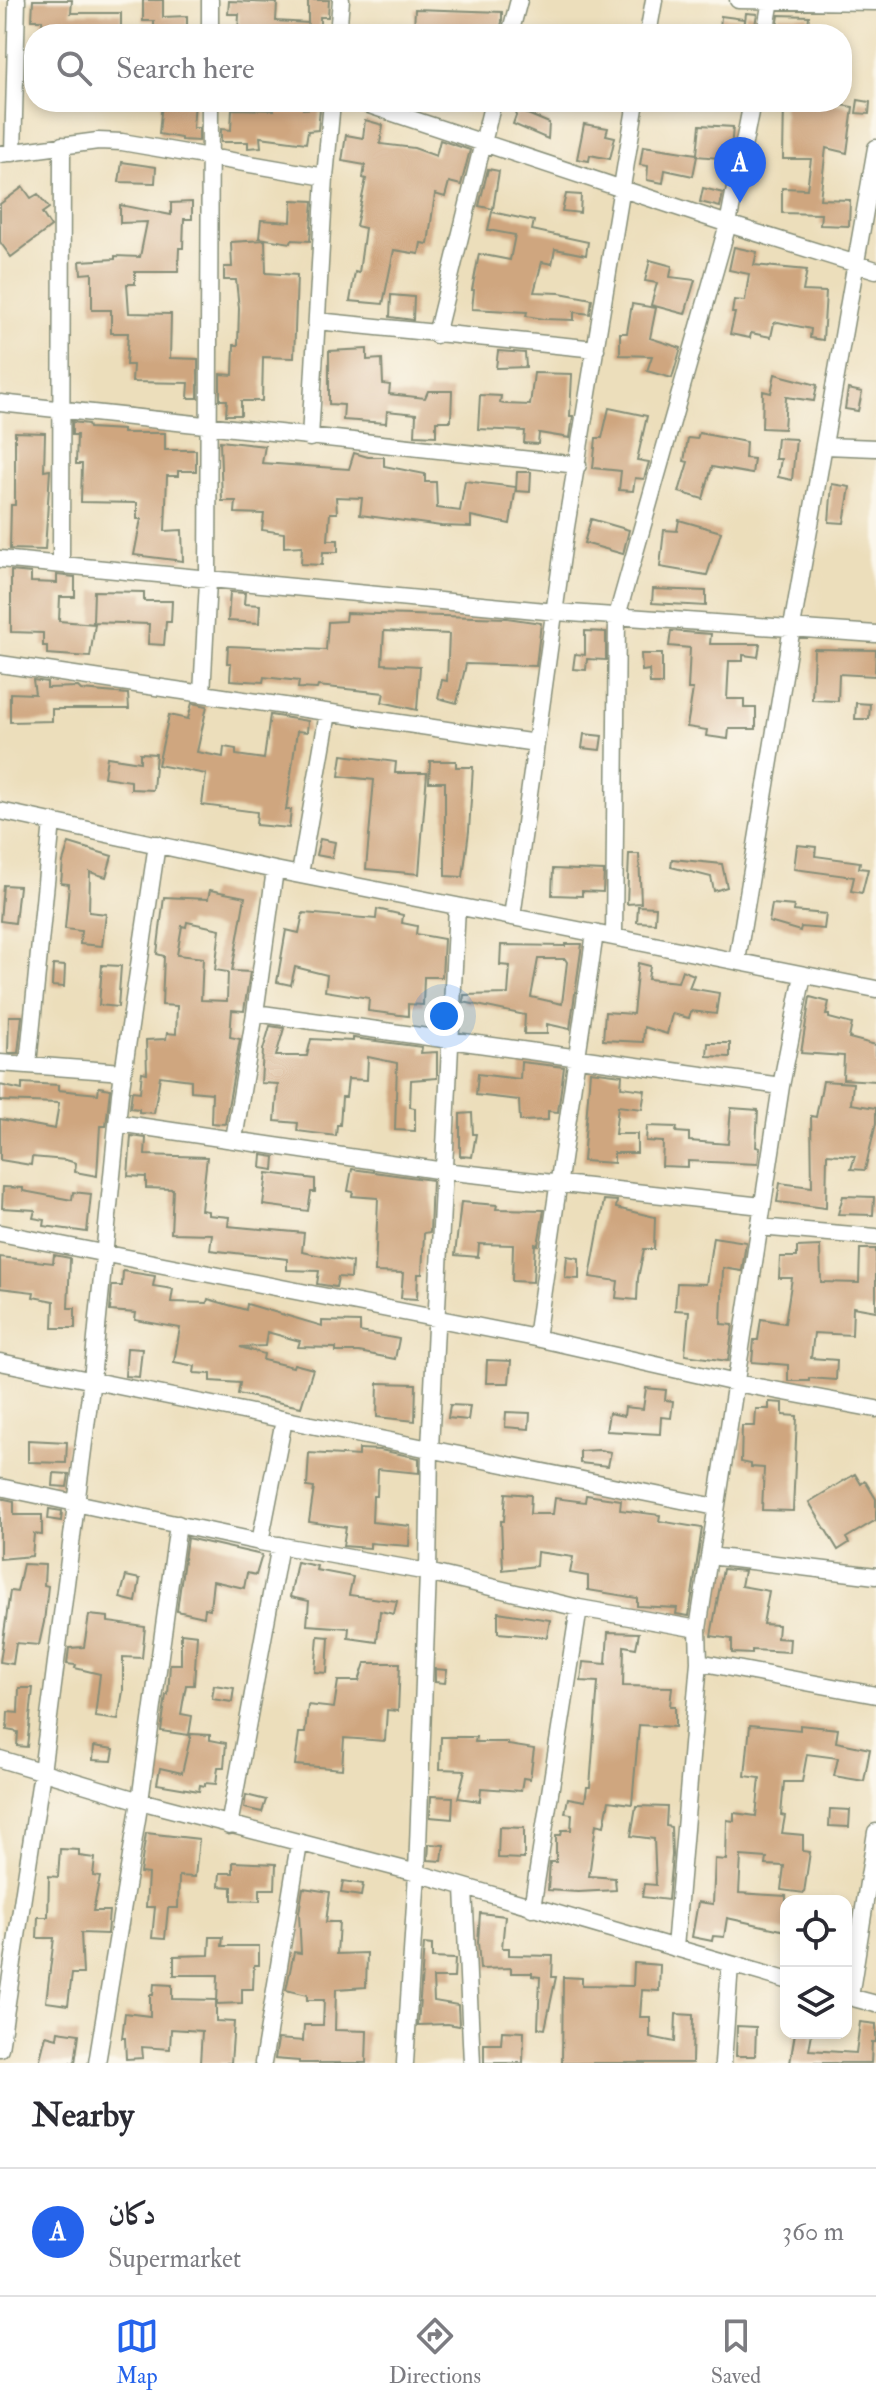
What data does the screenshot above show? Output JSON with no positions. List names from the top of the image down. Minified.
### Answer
{"page":{"search":"Search here","pins":"A","heading":"Nearby","list":[{"mark":"A","name":"دكان","note":"Supermarket","value":"360 m"}],"nav":["Map","Directions","Saved"]}}
